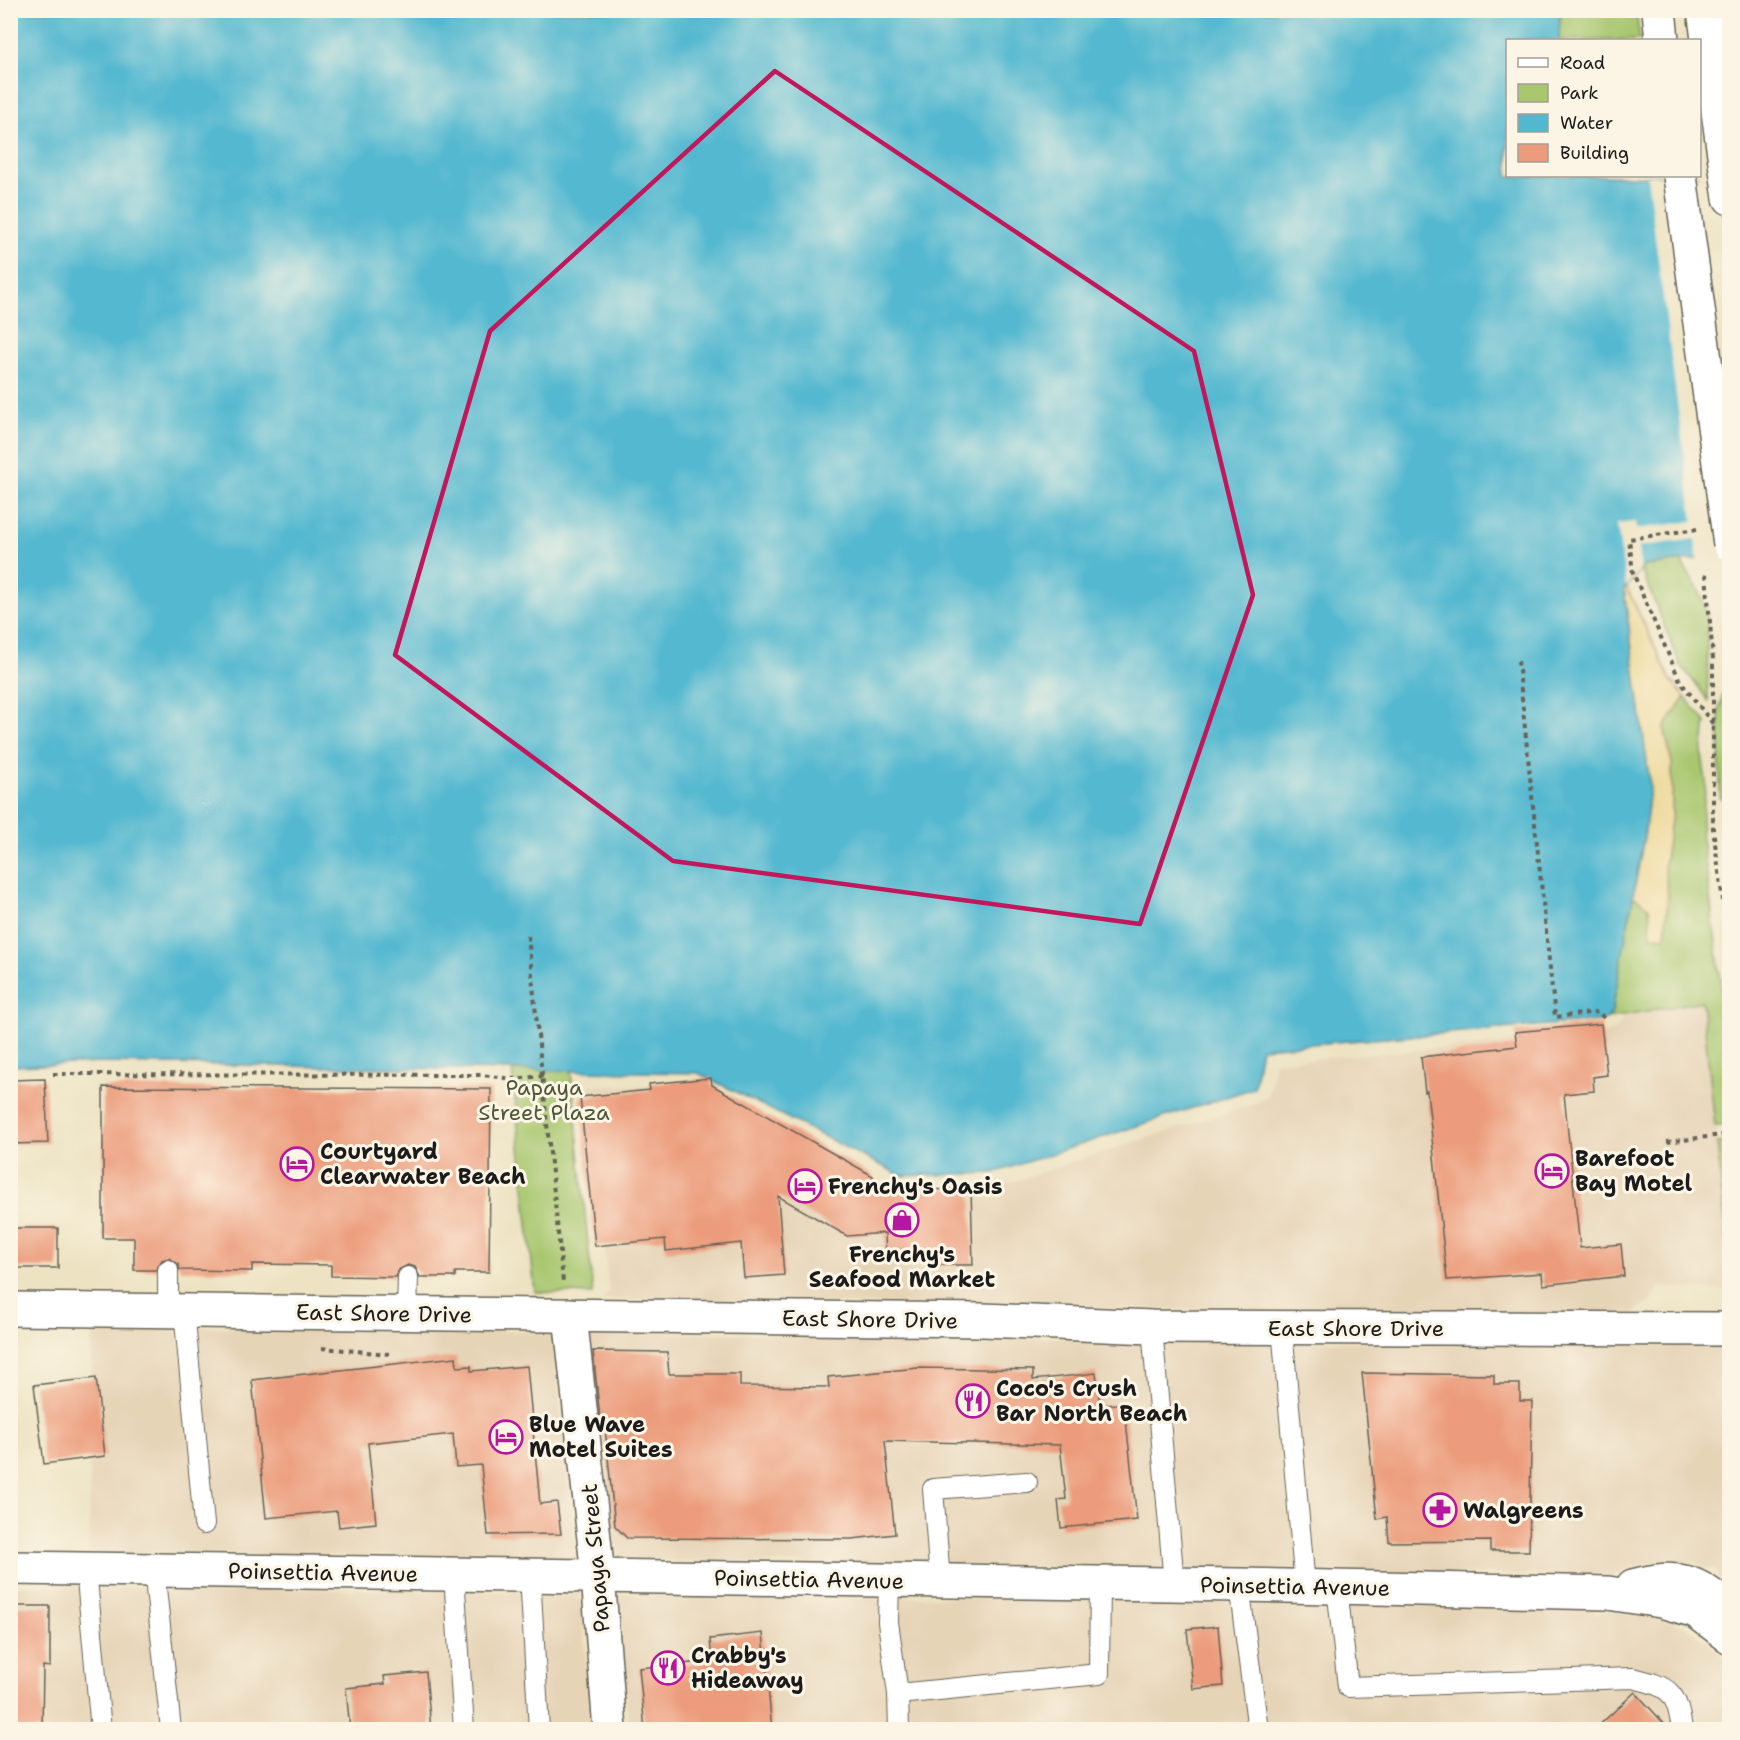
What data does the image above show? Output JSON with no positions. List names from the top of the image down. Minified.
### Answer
{"streets":{"street":["East Shore Drive","Papaya Street","Poinsettia Avenue"]},"crossings":[["East Shore Drive","Papaya Street"],["Papaya Street","Poinsettia Avenue"]],"parks":["Papaya Street Plaza"],"places":{"hotel":["Courtyard Clearwater Beach","Barefoot Bay Motel","Frenchy's Oasis","Blue Wave Motel Suites"],"shop":["Frenchy's Seafood Market"],"restaurant":["Coco's Crush Bar North Beach","Crabby's Hideaway"],"pharmacy":["Walgreens"]},"legend":["Road","Park","Water","Building"]}
